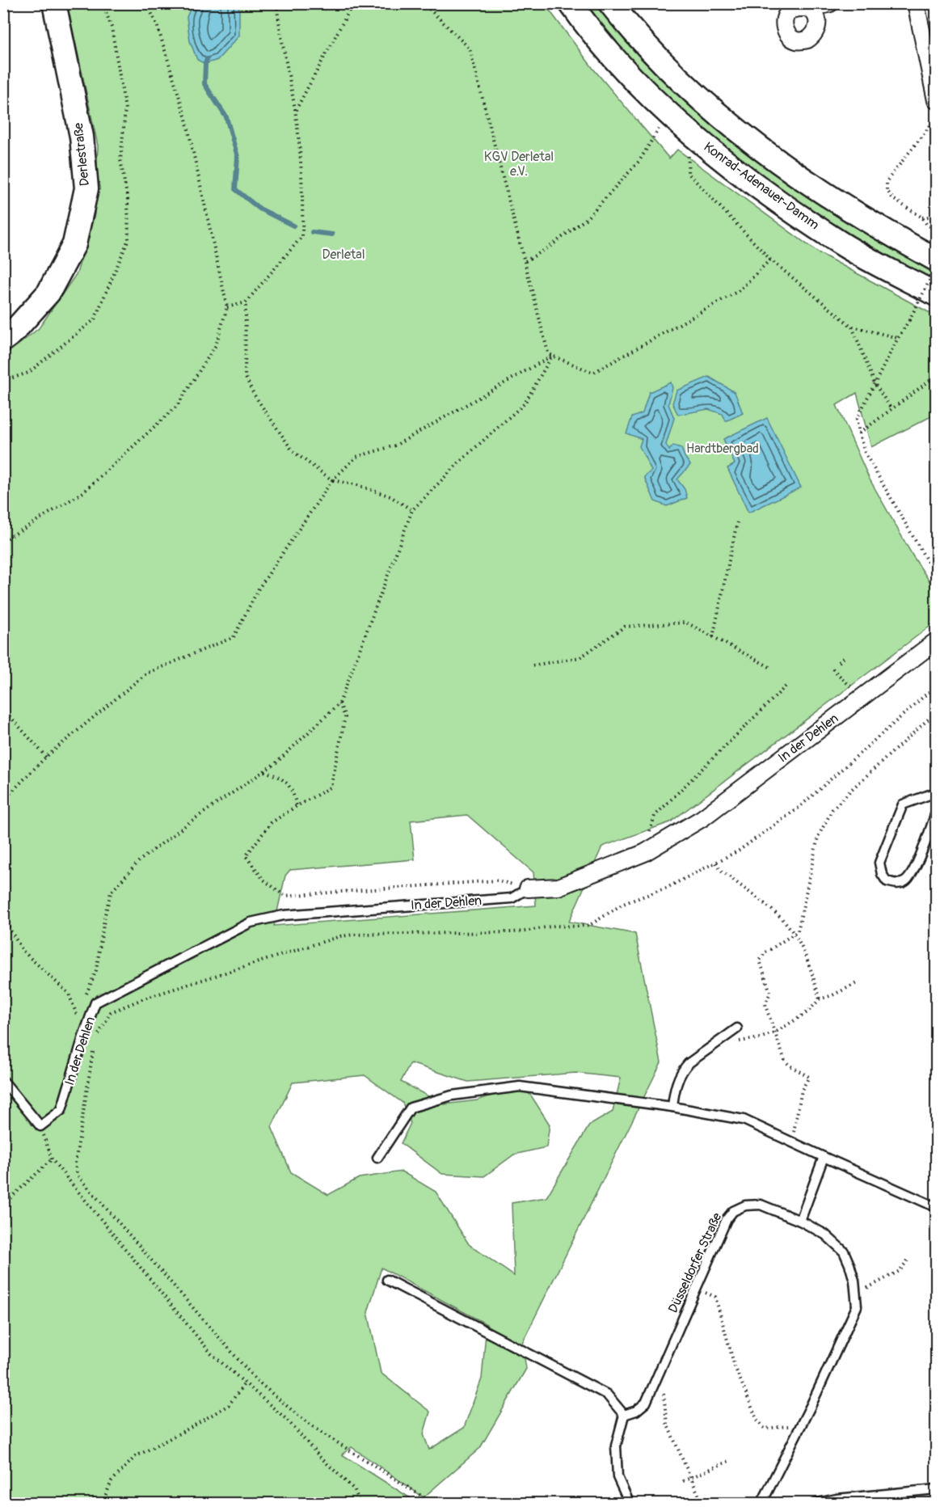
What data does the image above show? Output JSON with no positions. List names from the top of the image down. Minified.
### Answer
{"streets":{"main road":["Derlestraße","Konrad-Adenauer-Damm"],"street":["In der Dehlen"],"lane":["Düsseldorfer Straße"]},"parks":["KGV Derletal e.V.","Derletal","Hardtbergbad"]}
